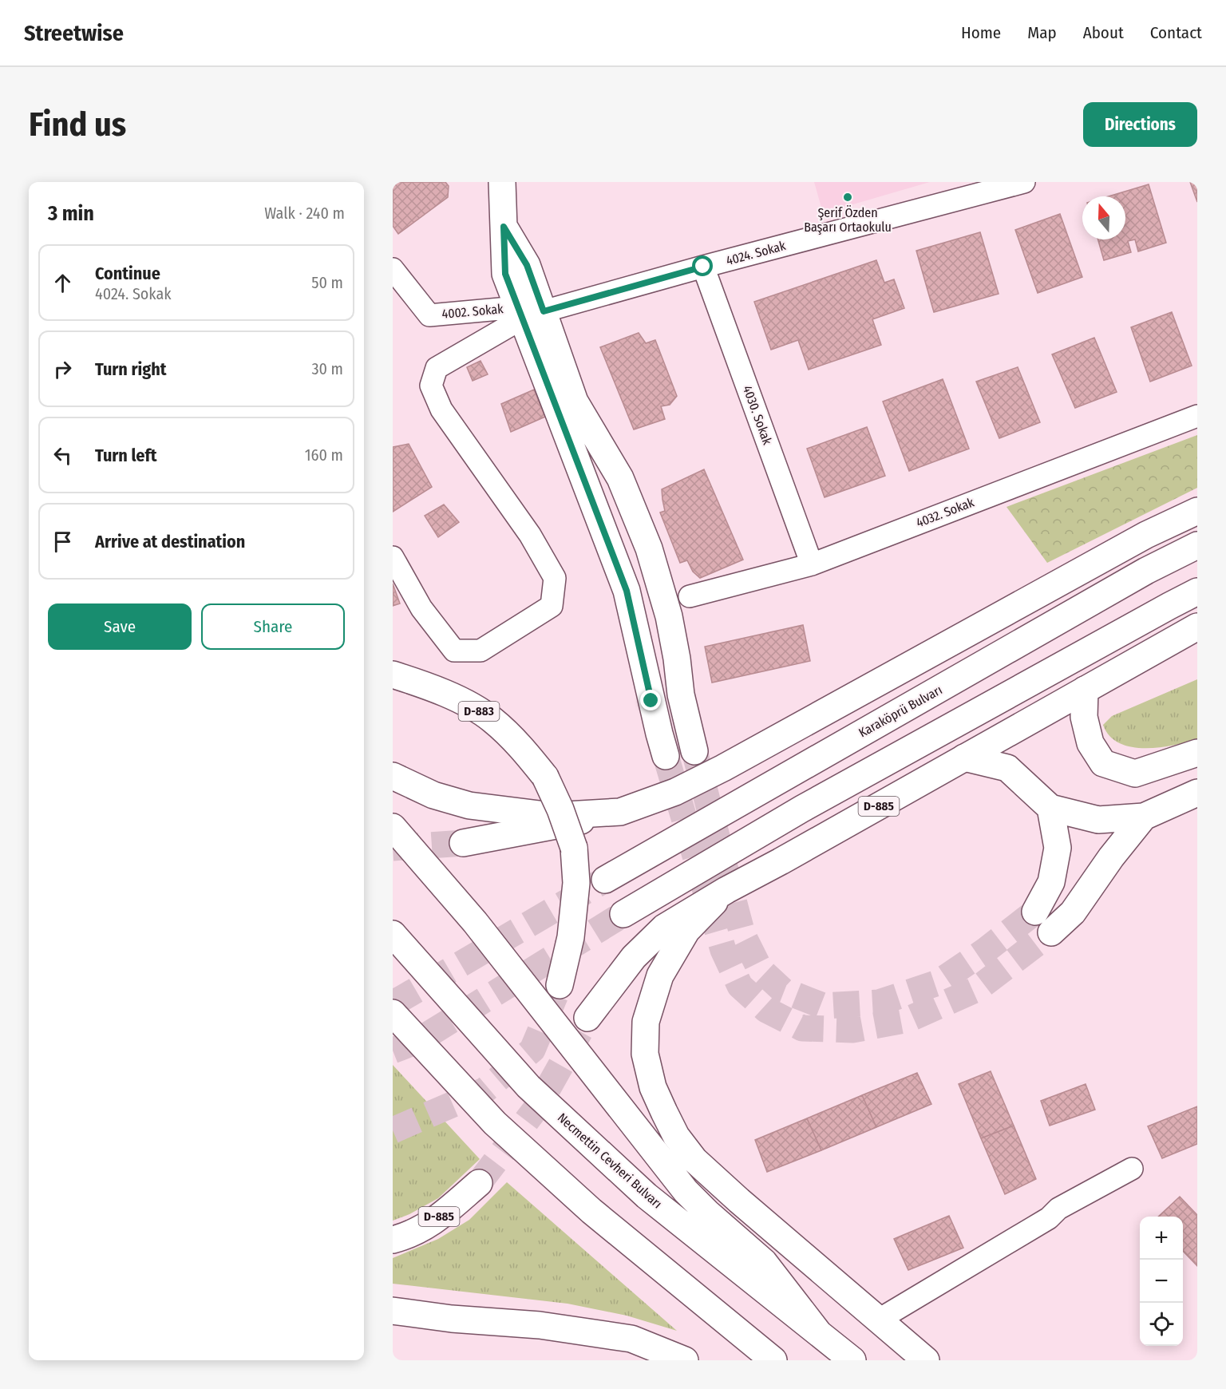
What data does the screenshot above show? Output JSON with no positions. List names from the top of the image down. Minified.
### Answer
{"streets":{"main road":["D-883","Karaköprü Bulvarı","D-885","Necmettin Cevheri Bulvarı"],"street":["4024. Sokak","4002. Sokak","4030. Sokak","4032. Sokak"]},"crossings":[["4024. Sokak","4002. Sokak"],["4024. Sokak","4030. Sokak"],["4030. Sokak","4032. Sokak"]],"places":["Şerif Özden Başarı Ortaokulu"],"north":"top","page":{"header":"Streetwise","nav":["Home","Map","About","Contact"],"buttons":["Directions",["Save","Share"]],"title":"Find us","heading":["3 min","Walk · 240 m"],"list":[["Continue","4024. Sokak","50 m"],["Turn right","30 m"],["Turn left","160 m"],"Arrive at destination"],"map_buttons":["+","−"]}}
